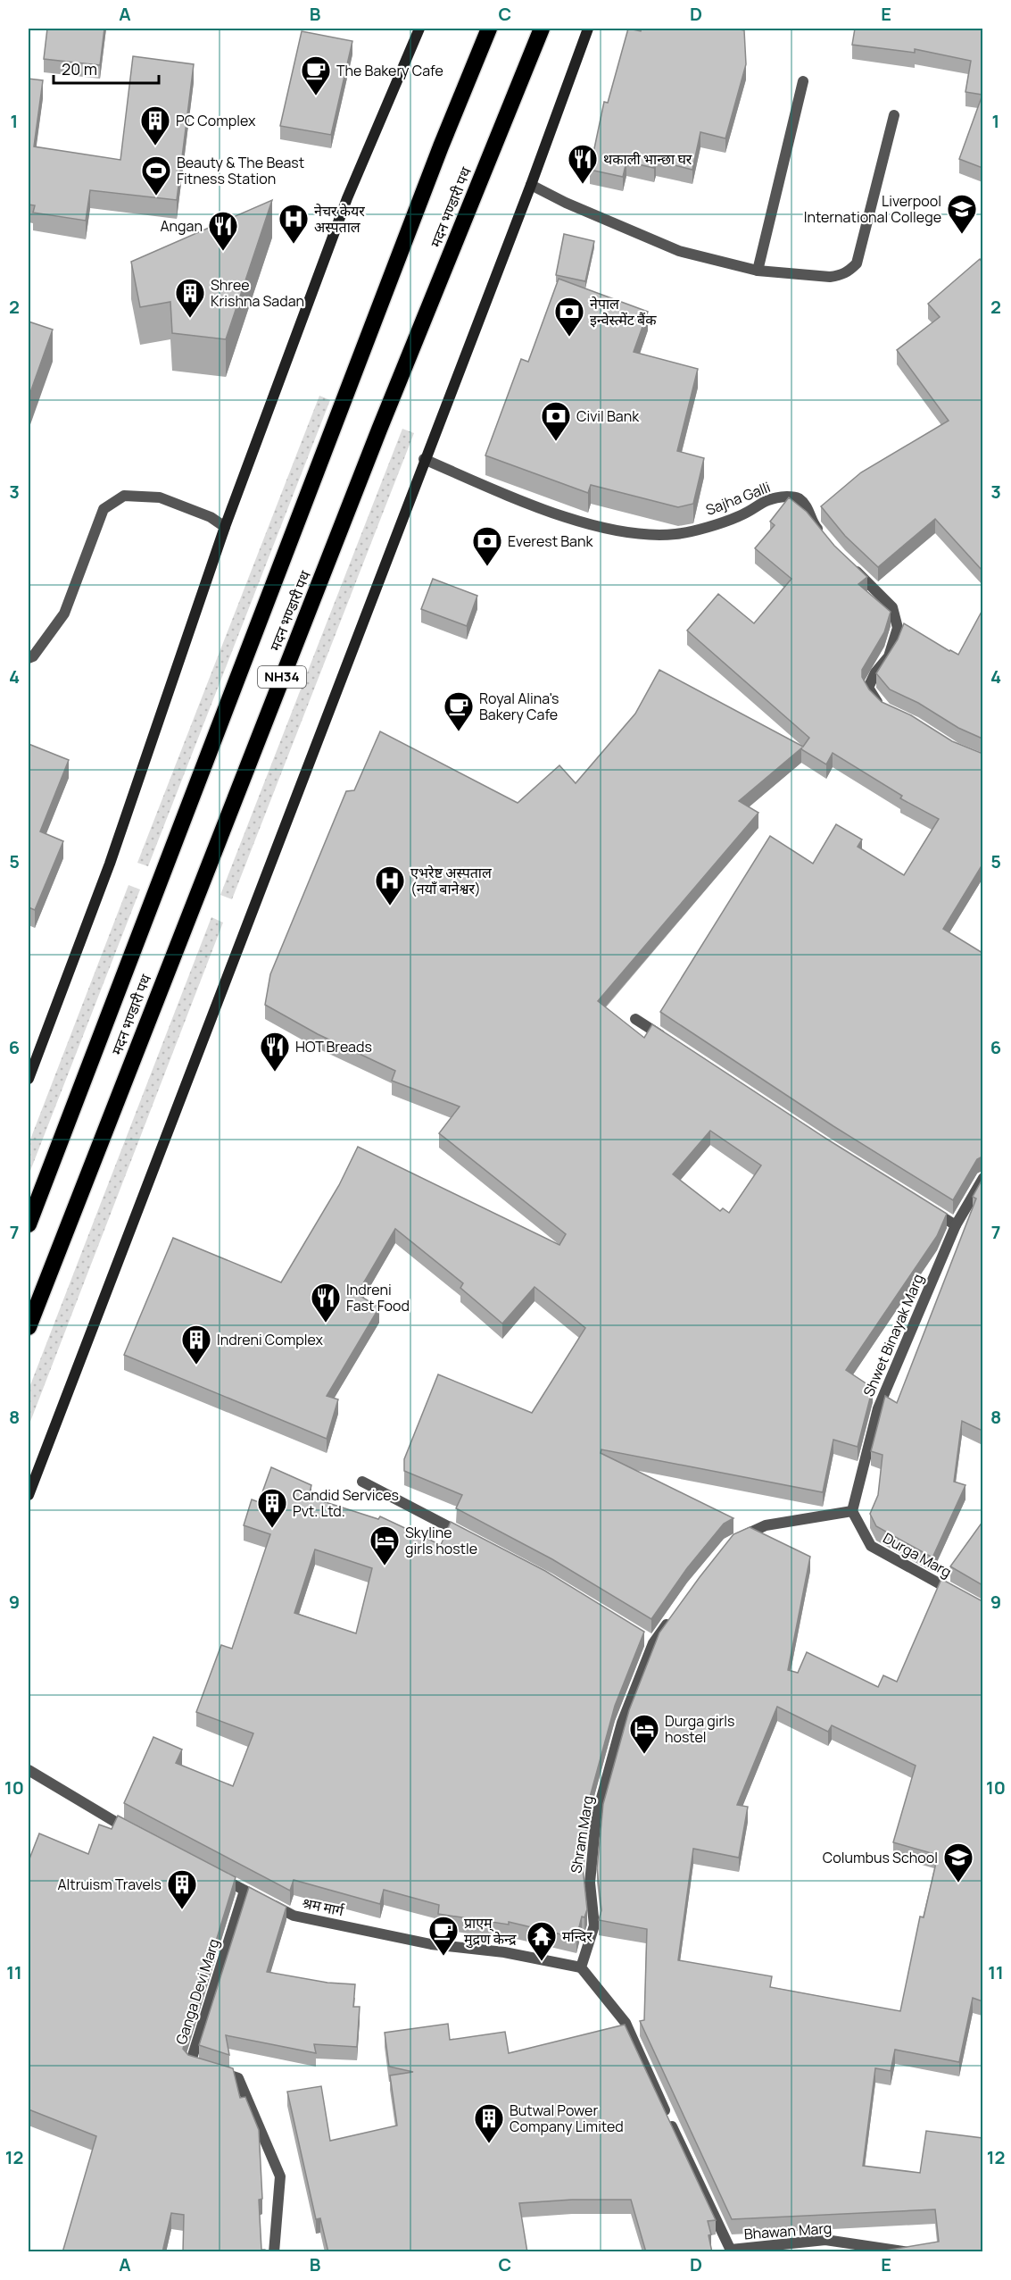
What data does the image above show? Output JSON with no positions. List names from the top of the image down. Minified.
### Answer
{"streets":{"highway":["मदन भण्डारी पथ","NH34"],"street":["Sajha Galli","Shwet Binayak Marg","Durga Marg","Shram Marg","श्रम मार्ग","Ganga Devi Marg","Bhawan Marg"]},"crossings":[["Shwet Binayak Marg","Durga Marg"],["Shram Marg","श्रम मार्ग"],["श्रम मार्ग","Ganga Devi Marg"]],"places":{"cafe":["The Bakery Cafe","Royal Alina's Bakery Cafe","प्राएम् मुद्रण केन्द्र"],"building":["PC Complex","Shree Krishna Sadan","Indreni Complex","Candid Services Pvt. Ltd.","Altruism Travels","Butwal Power Company Limited"],"restaurant":["थकाली भान्छा घर","Angan","HOT Breads","Indreni Fast Food"],"sports":["Beauty & The Beast Fitness Station"],"school or university":["Liverpool International College","Columbus School"],"hospital":["नेचर केयर अस्पताल","एभरेष्ट अस्पताल (नयाँ बानेश्वर)"],"bank":["नेपाल इन्वेस्त्मेंट बैंक","Civil Bank","Everest Bank"],"hotel":["Skyline girls hostle","Durga girls hostel"],"temple":["मन्दिर"]},"scale_bar":"20 m","grid":{"columns":["A","B","C","D","E"],"rows":["1","2","3","4","5","6","7","8","9","10","11","12"]}}
